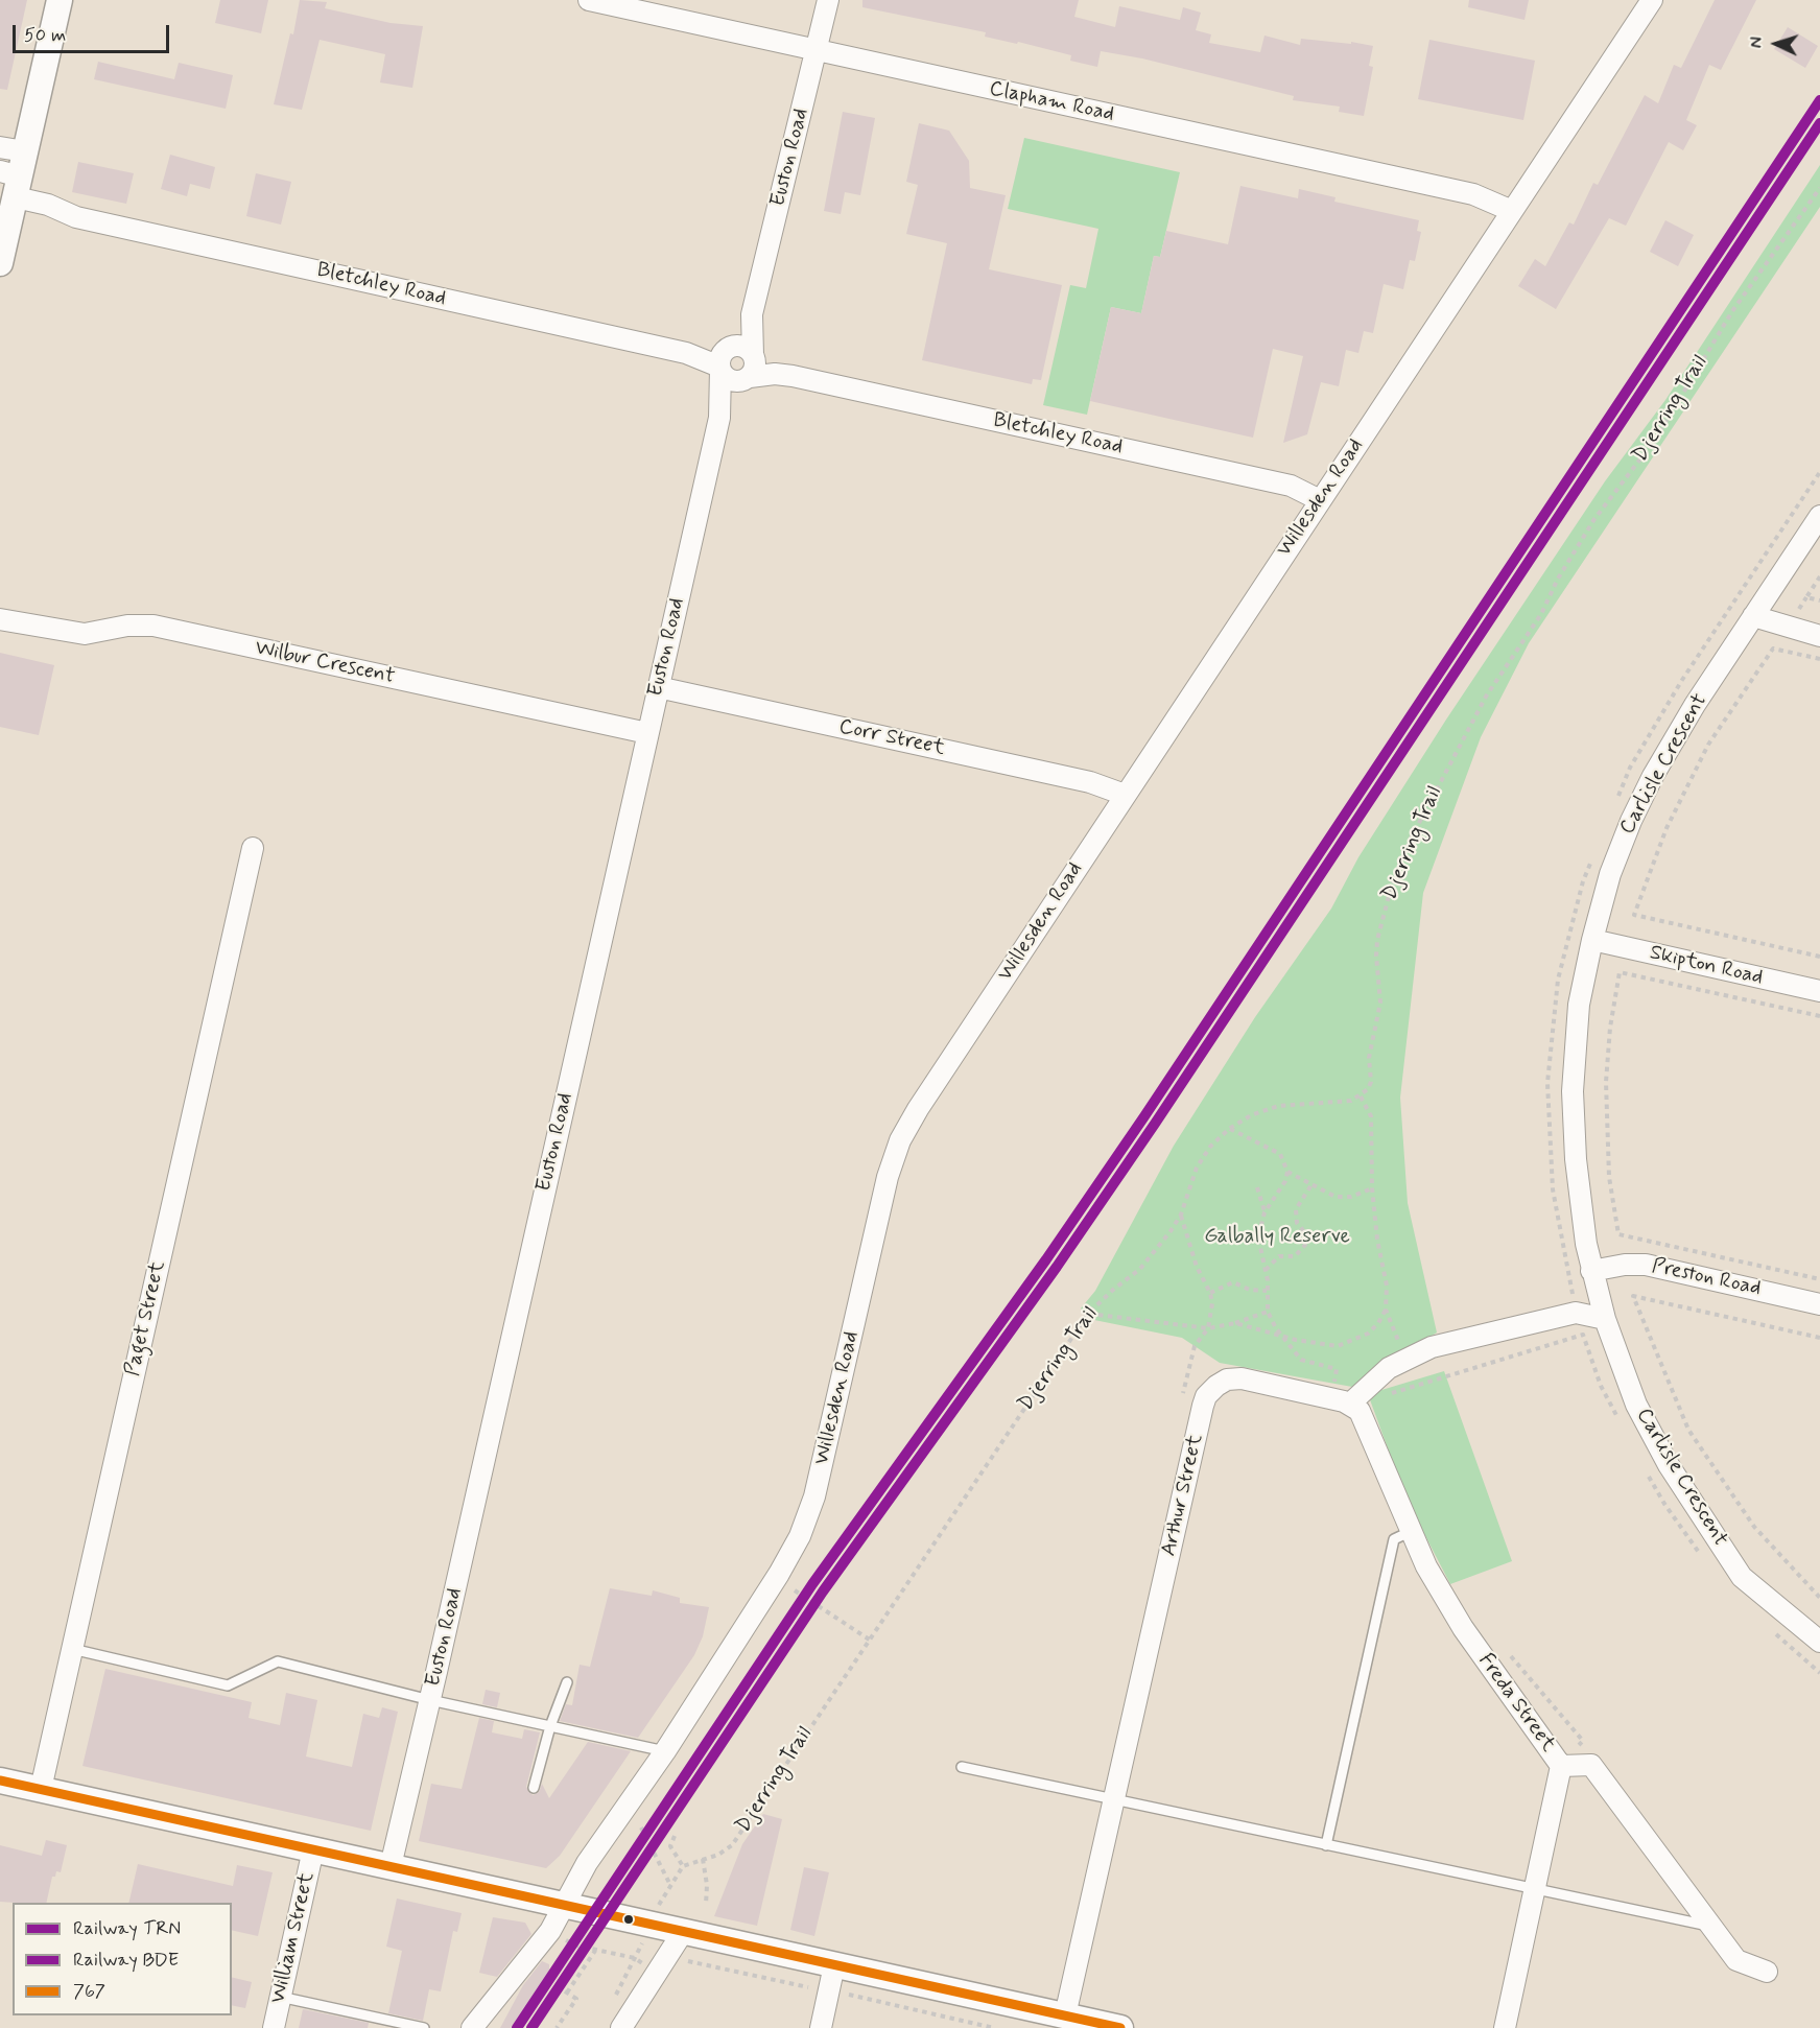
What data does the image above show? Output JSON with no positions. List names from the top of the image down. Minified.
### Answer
{"streets":{"street":["Clapham Road","Euston Road","Bletchley Road","Willesden Road","Wilbur Crescent","Corr Street","Carlisle Crescent","Skipton Road","Preston Road","Paget Street","Arthur Street","Freda Street","William Street"],"path":["Djerring Trail"]},"crossings":[["Clapham Road","Euston Road"],["Clapham Road","Willesden Road"],["Euston Road","Bletchley Road"],["Euston Road","Wilbur Crescent"],["Euston Road","Corr Street"],["Bletchley Road","Willesden Road"],["Willesden Road","Corr Street"],["Carlisle Crescent","Skipton Road"],["Carlisle Crescent","Preston Road"],["Arthur Street","Freda Street"]],"parks":["Galbally Reserve"],"lines":["rail line TRN","rail line BDE","transit line 767"],"legend":["Railway TRN","Railway BDE","767"],"scale_bar":"50 m","north":"left"}
